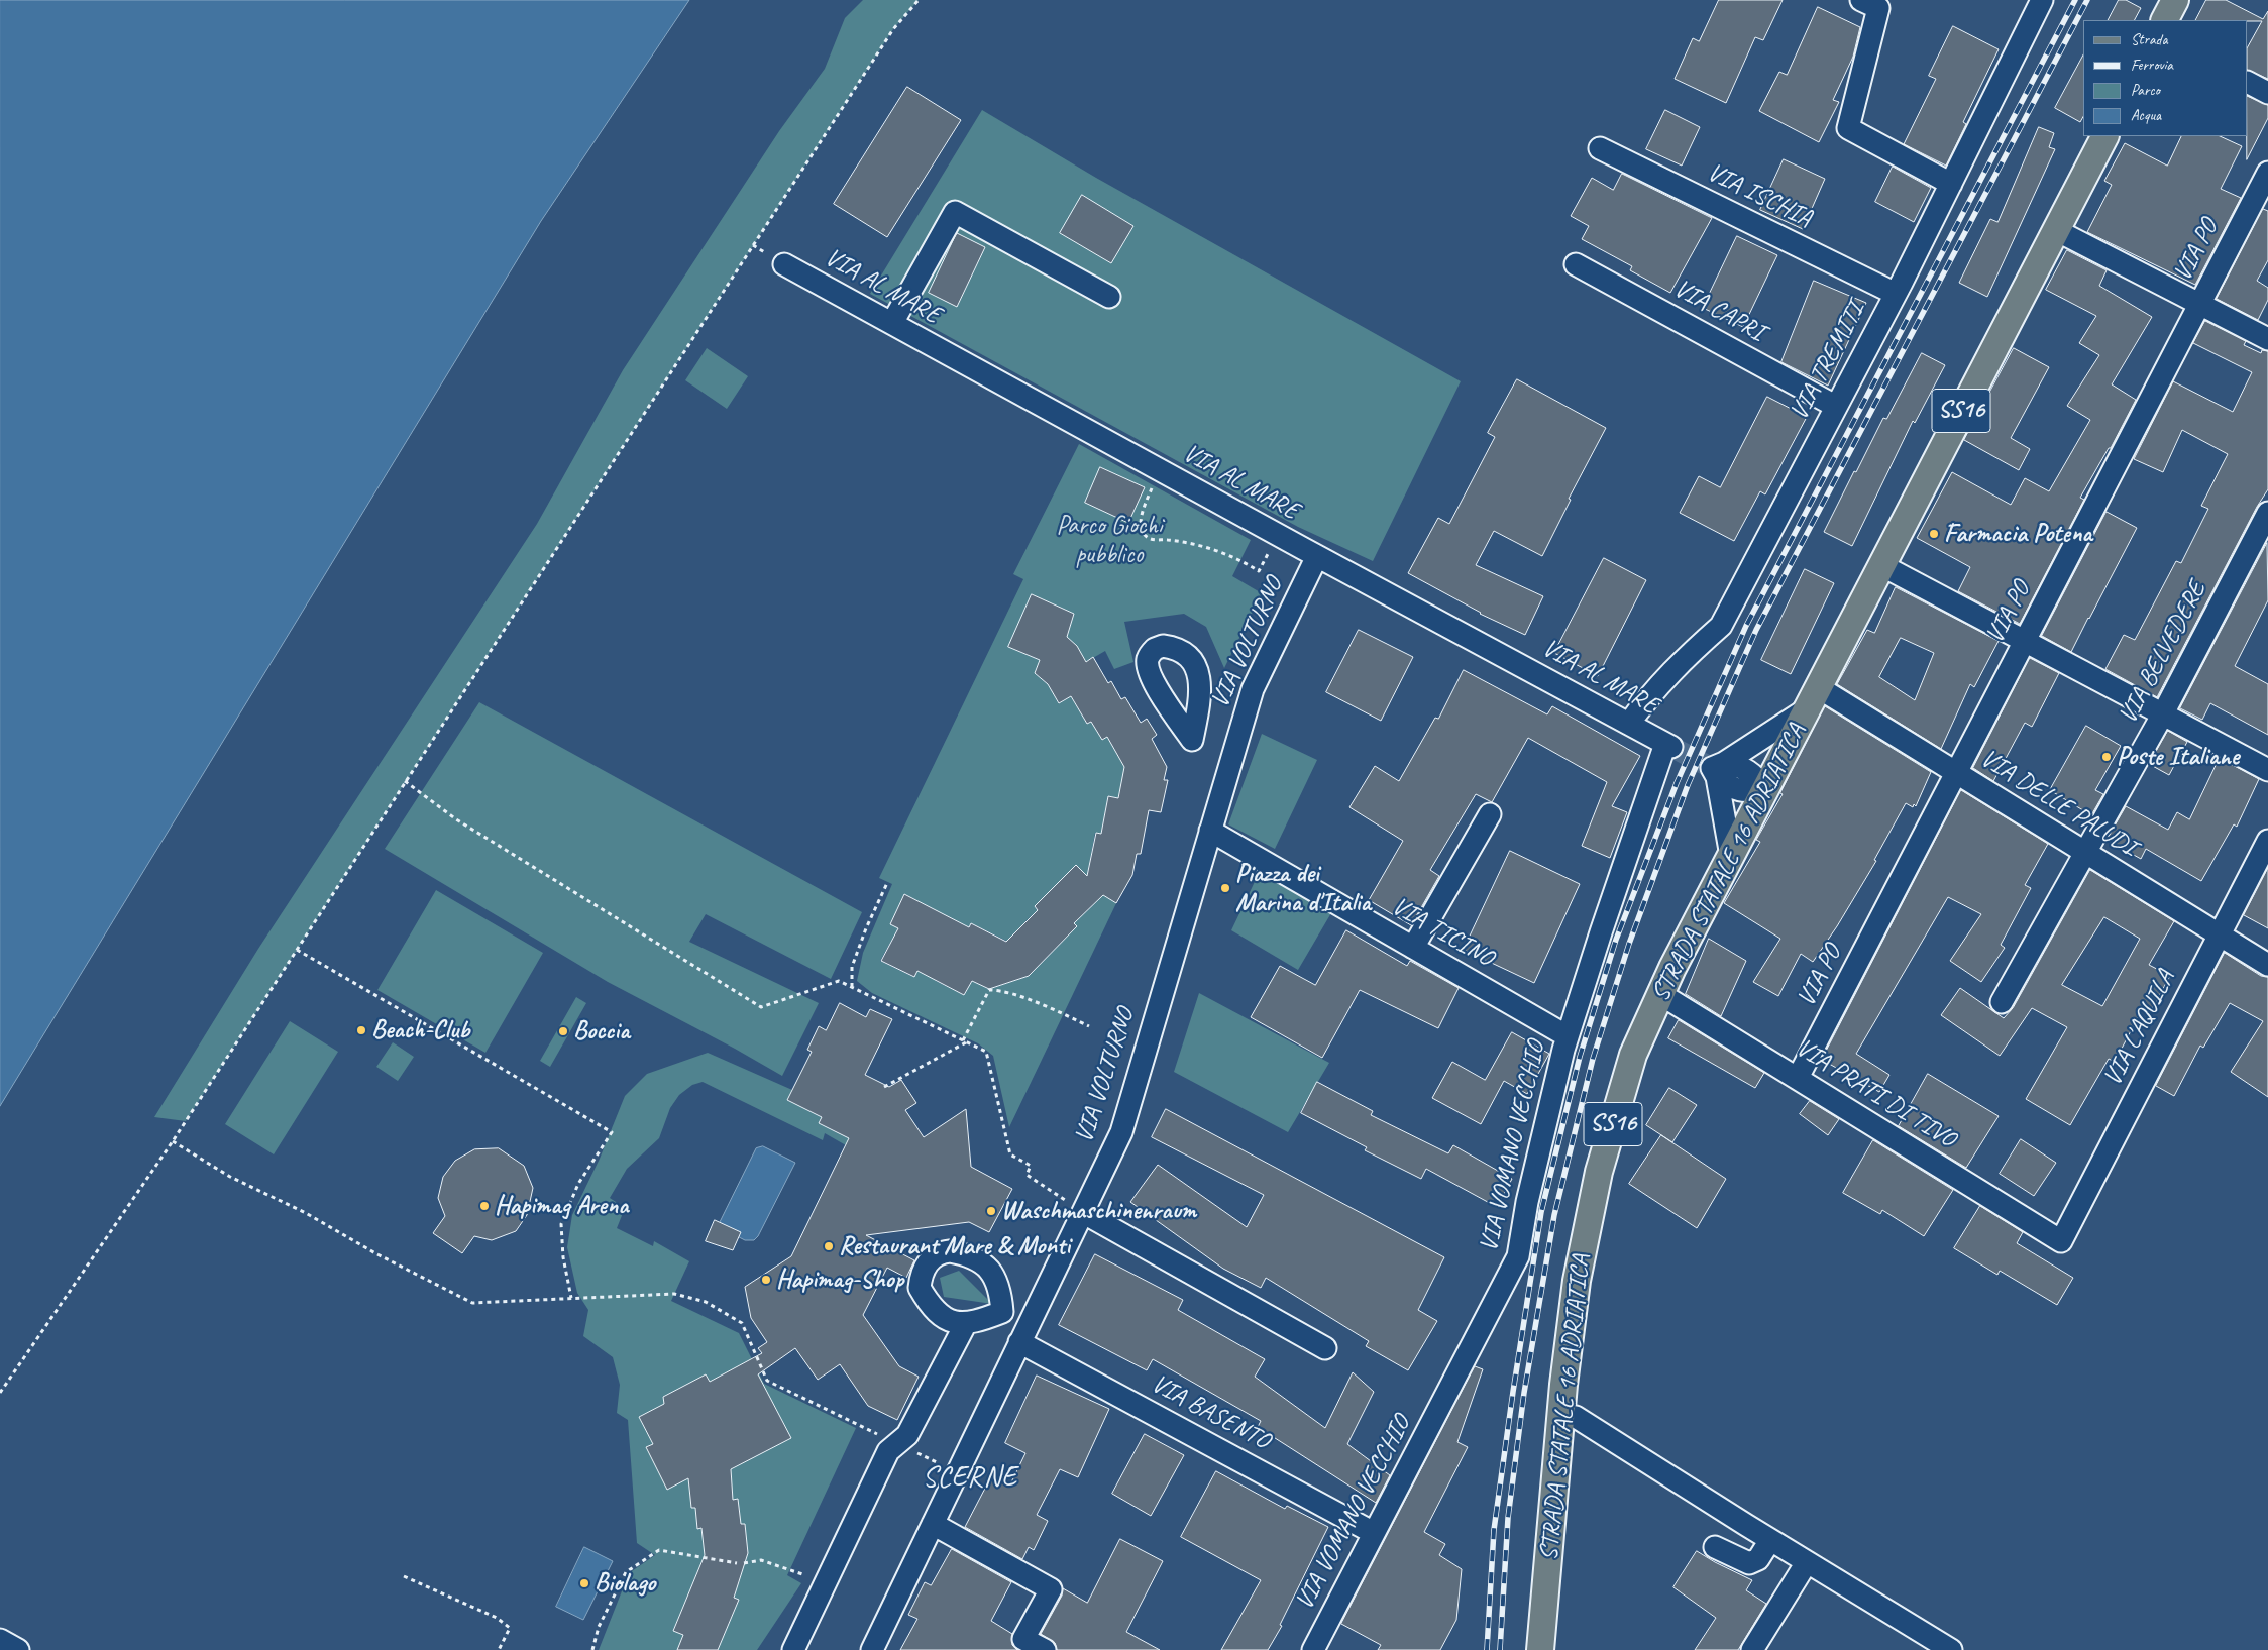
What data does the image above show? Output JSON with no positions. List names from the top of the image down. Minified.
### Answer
{"streets":{"main road":["SS16","STRADA STATALE 16 ADRIATICA"],"street":["VIA ISCHIA","VIA PO","VIA AL MARE","VIA CAPRI","VIA TREMITI","VIA VOLTURNO","VIA BELVEDERE","VIA DELLE PALUDI","VIA TICINO","VIA L'AQUILA","VIA PRATI DI TIVO","VIA VOMANO VECCHIO","VIA BASENTO"]},"crossings":[["VIA ISCHIA","VIA TREMITI"],["VIA PO","VIA DELLE PALUDI"],["VIA PO","VIA PRATI DI TIVO"],["VIA AL MARE","VIA TREMITI"],["VIA AL MARE","VIA VOLTURNO"],["VIA AL MARE","VIA VOMANO VECCHIO"],["VIA CAPRI","VIA TREMITI"],["VIA VOLTURNO","VIA TICINO"],["VIA VOLTURNO","VIA BASENTO"],["VIA BELVEDERE","VIA DELLE PALUDI"],["VIA DELLE PALUDI","STRADA STATALE 16 ADRIATICA"],["VIA DELLE PALUDI","VIA L'AQUILA"],["STRADA STATALE 16 ADRIATICA","VIA PRATI DI TIVO"],["VIA TICINO","VIA VOMANO VECCHIO"],["VIA L'AQUILA","VIA PRATI DI TIVO"],["VIA VOMANO VECCHIO","VIA BASENTO"]],"districts":["SCERNE"],"parks":["Parco Giochi pubblico"],"places":["Farmacia Potena","Poste Italiane","Piazza dei Marina d'Italia","Beach-Club","Boccia","Hapimag Arena","Waschmaschinenraum","Restaurant Mare & Monti","Hapimag-Shop","Biolago"],"legend":["Strada","Ferrovia","Parco","Acqua"]}
